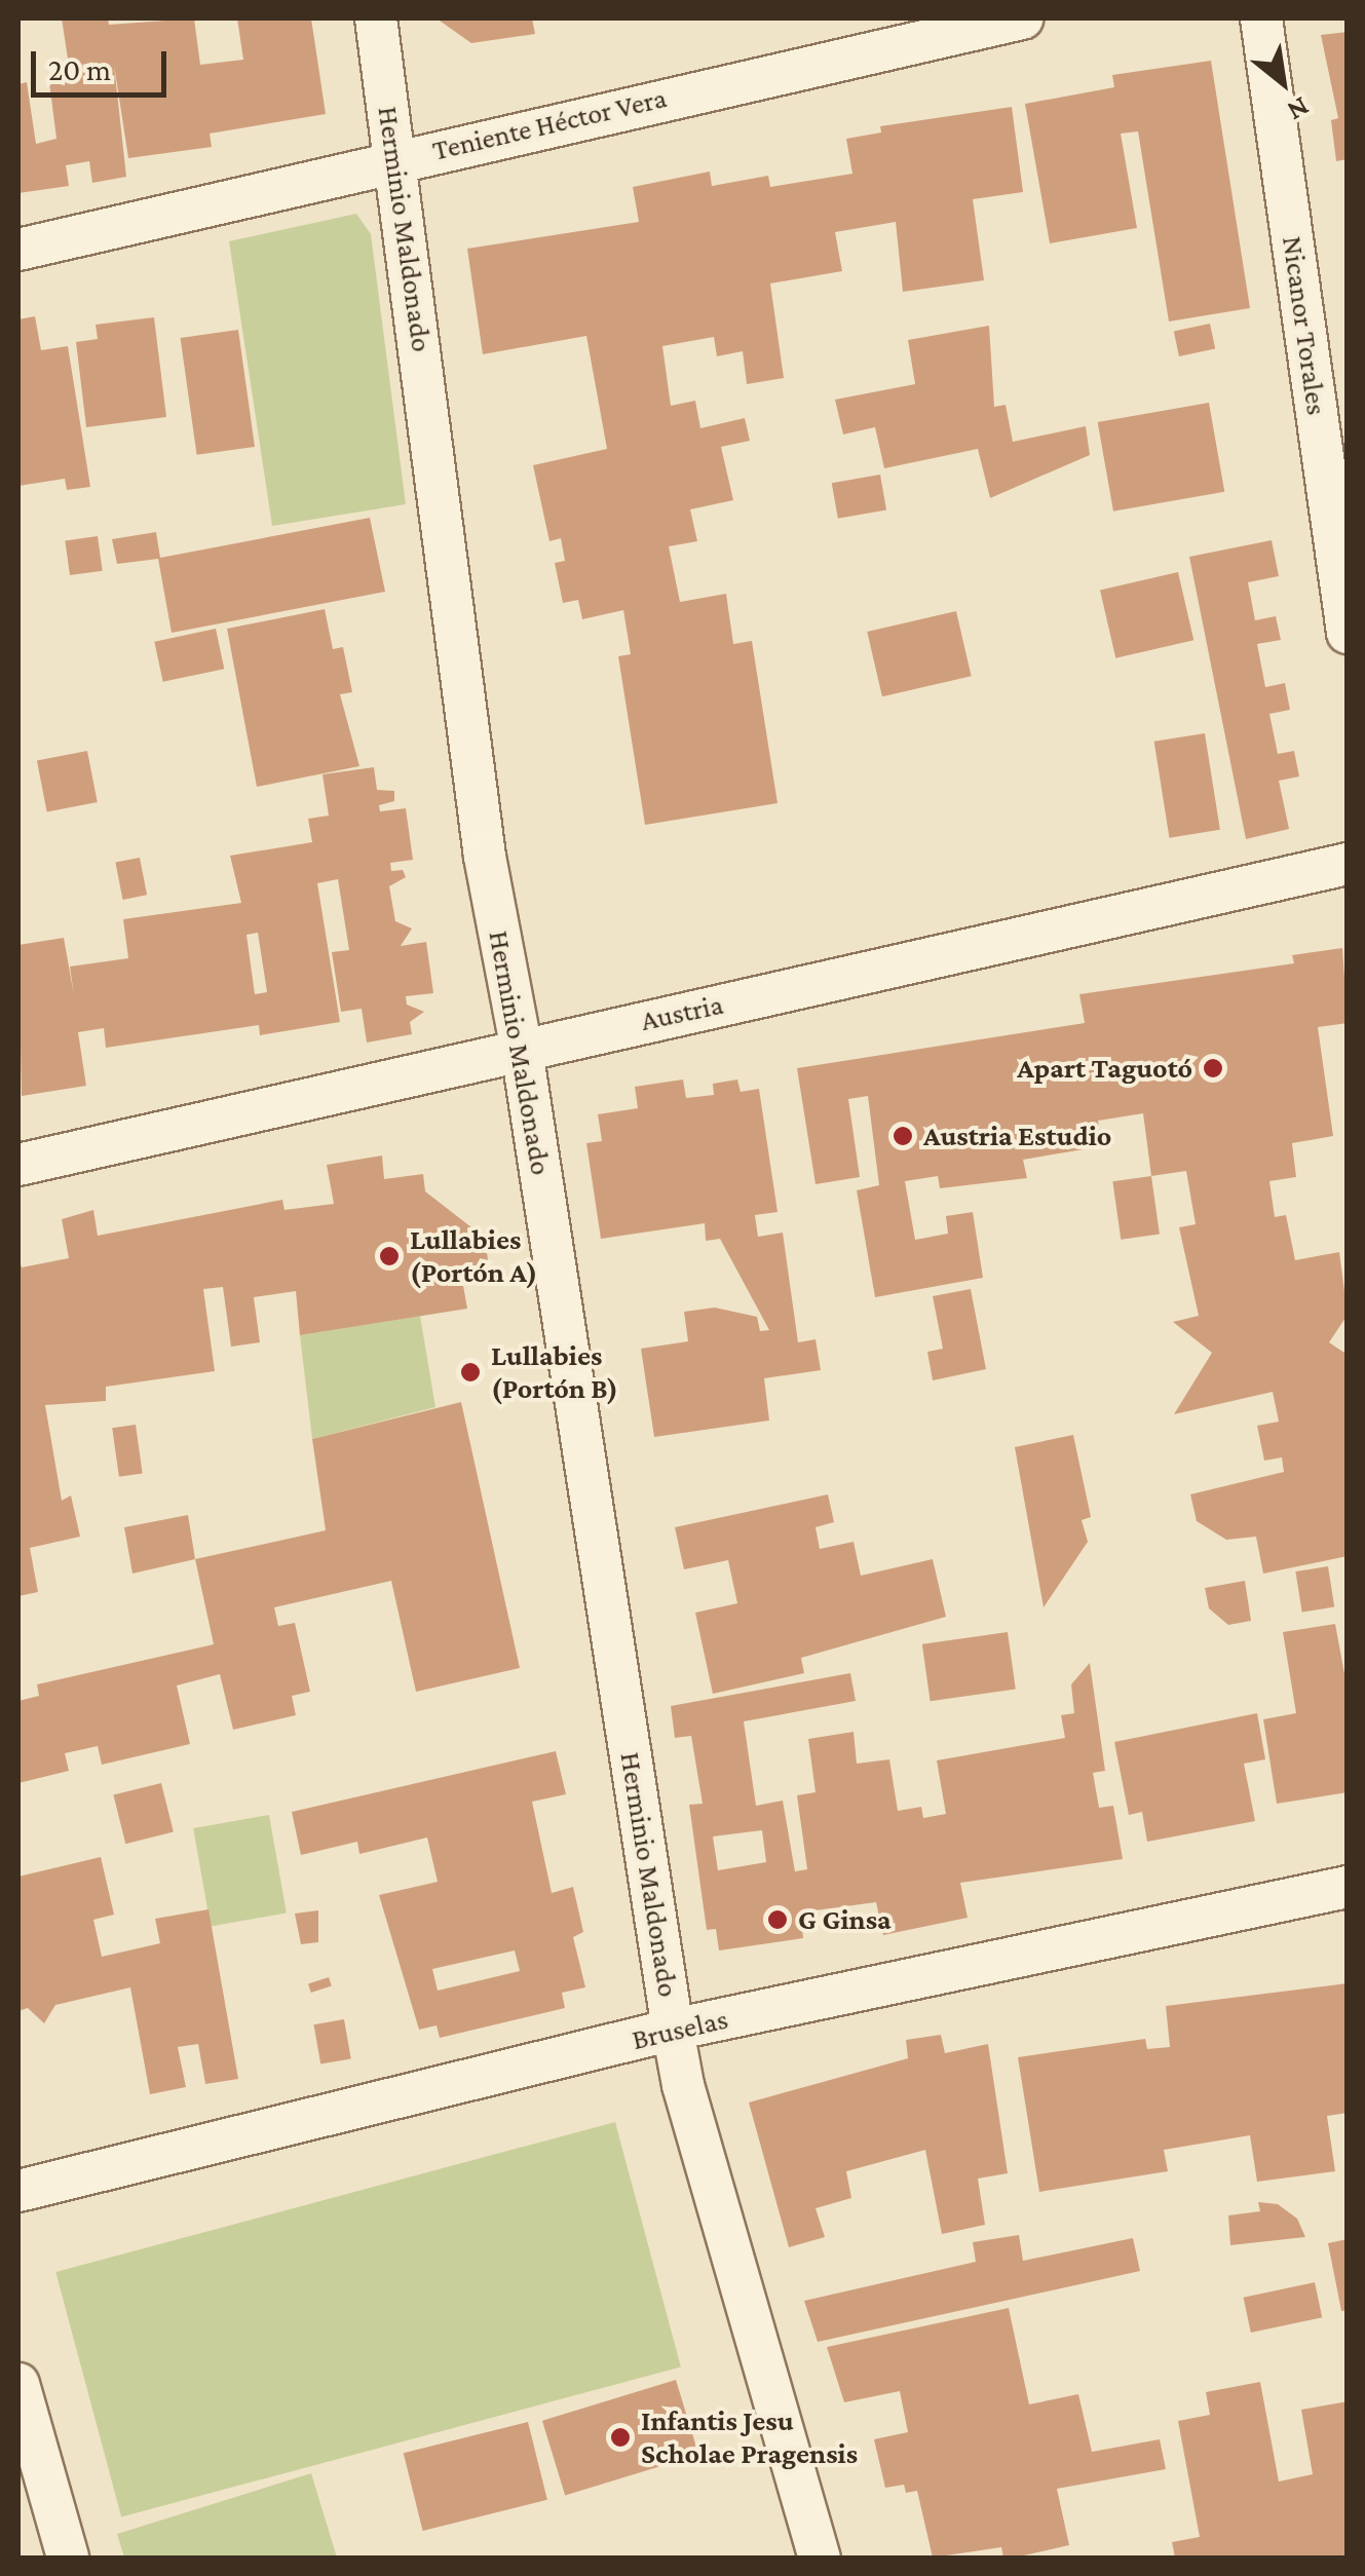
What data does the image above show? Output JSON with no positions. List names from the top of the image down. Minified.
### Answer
{"streets":{"street":["Teniente Héctor Vera","Herminio Maldonado","Nicanor Torales","Austria","Bruselas"]},"crossings":[["Teniente Héctor Vera","Herminio Maldonado"],["Herminio Maldonado","Austria"],["Herminio Maldonado","Bruselas"]],"places":["Apart Taguotó","Austria Estudio","Lullabies (Portón A)","Lullabies (Portón B)","G Ginsa","Infantis Jesu Scholae Pragensis"],"scale_bar":"20 m","north":"bottom right"}
